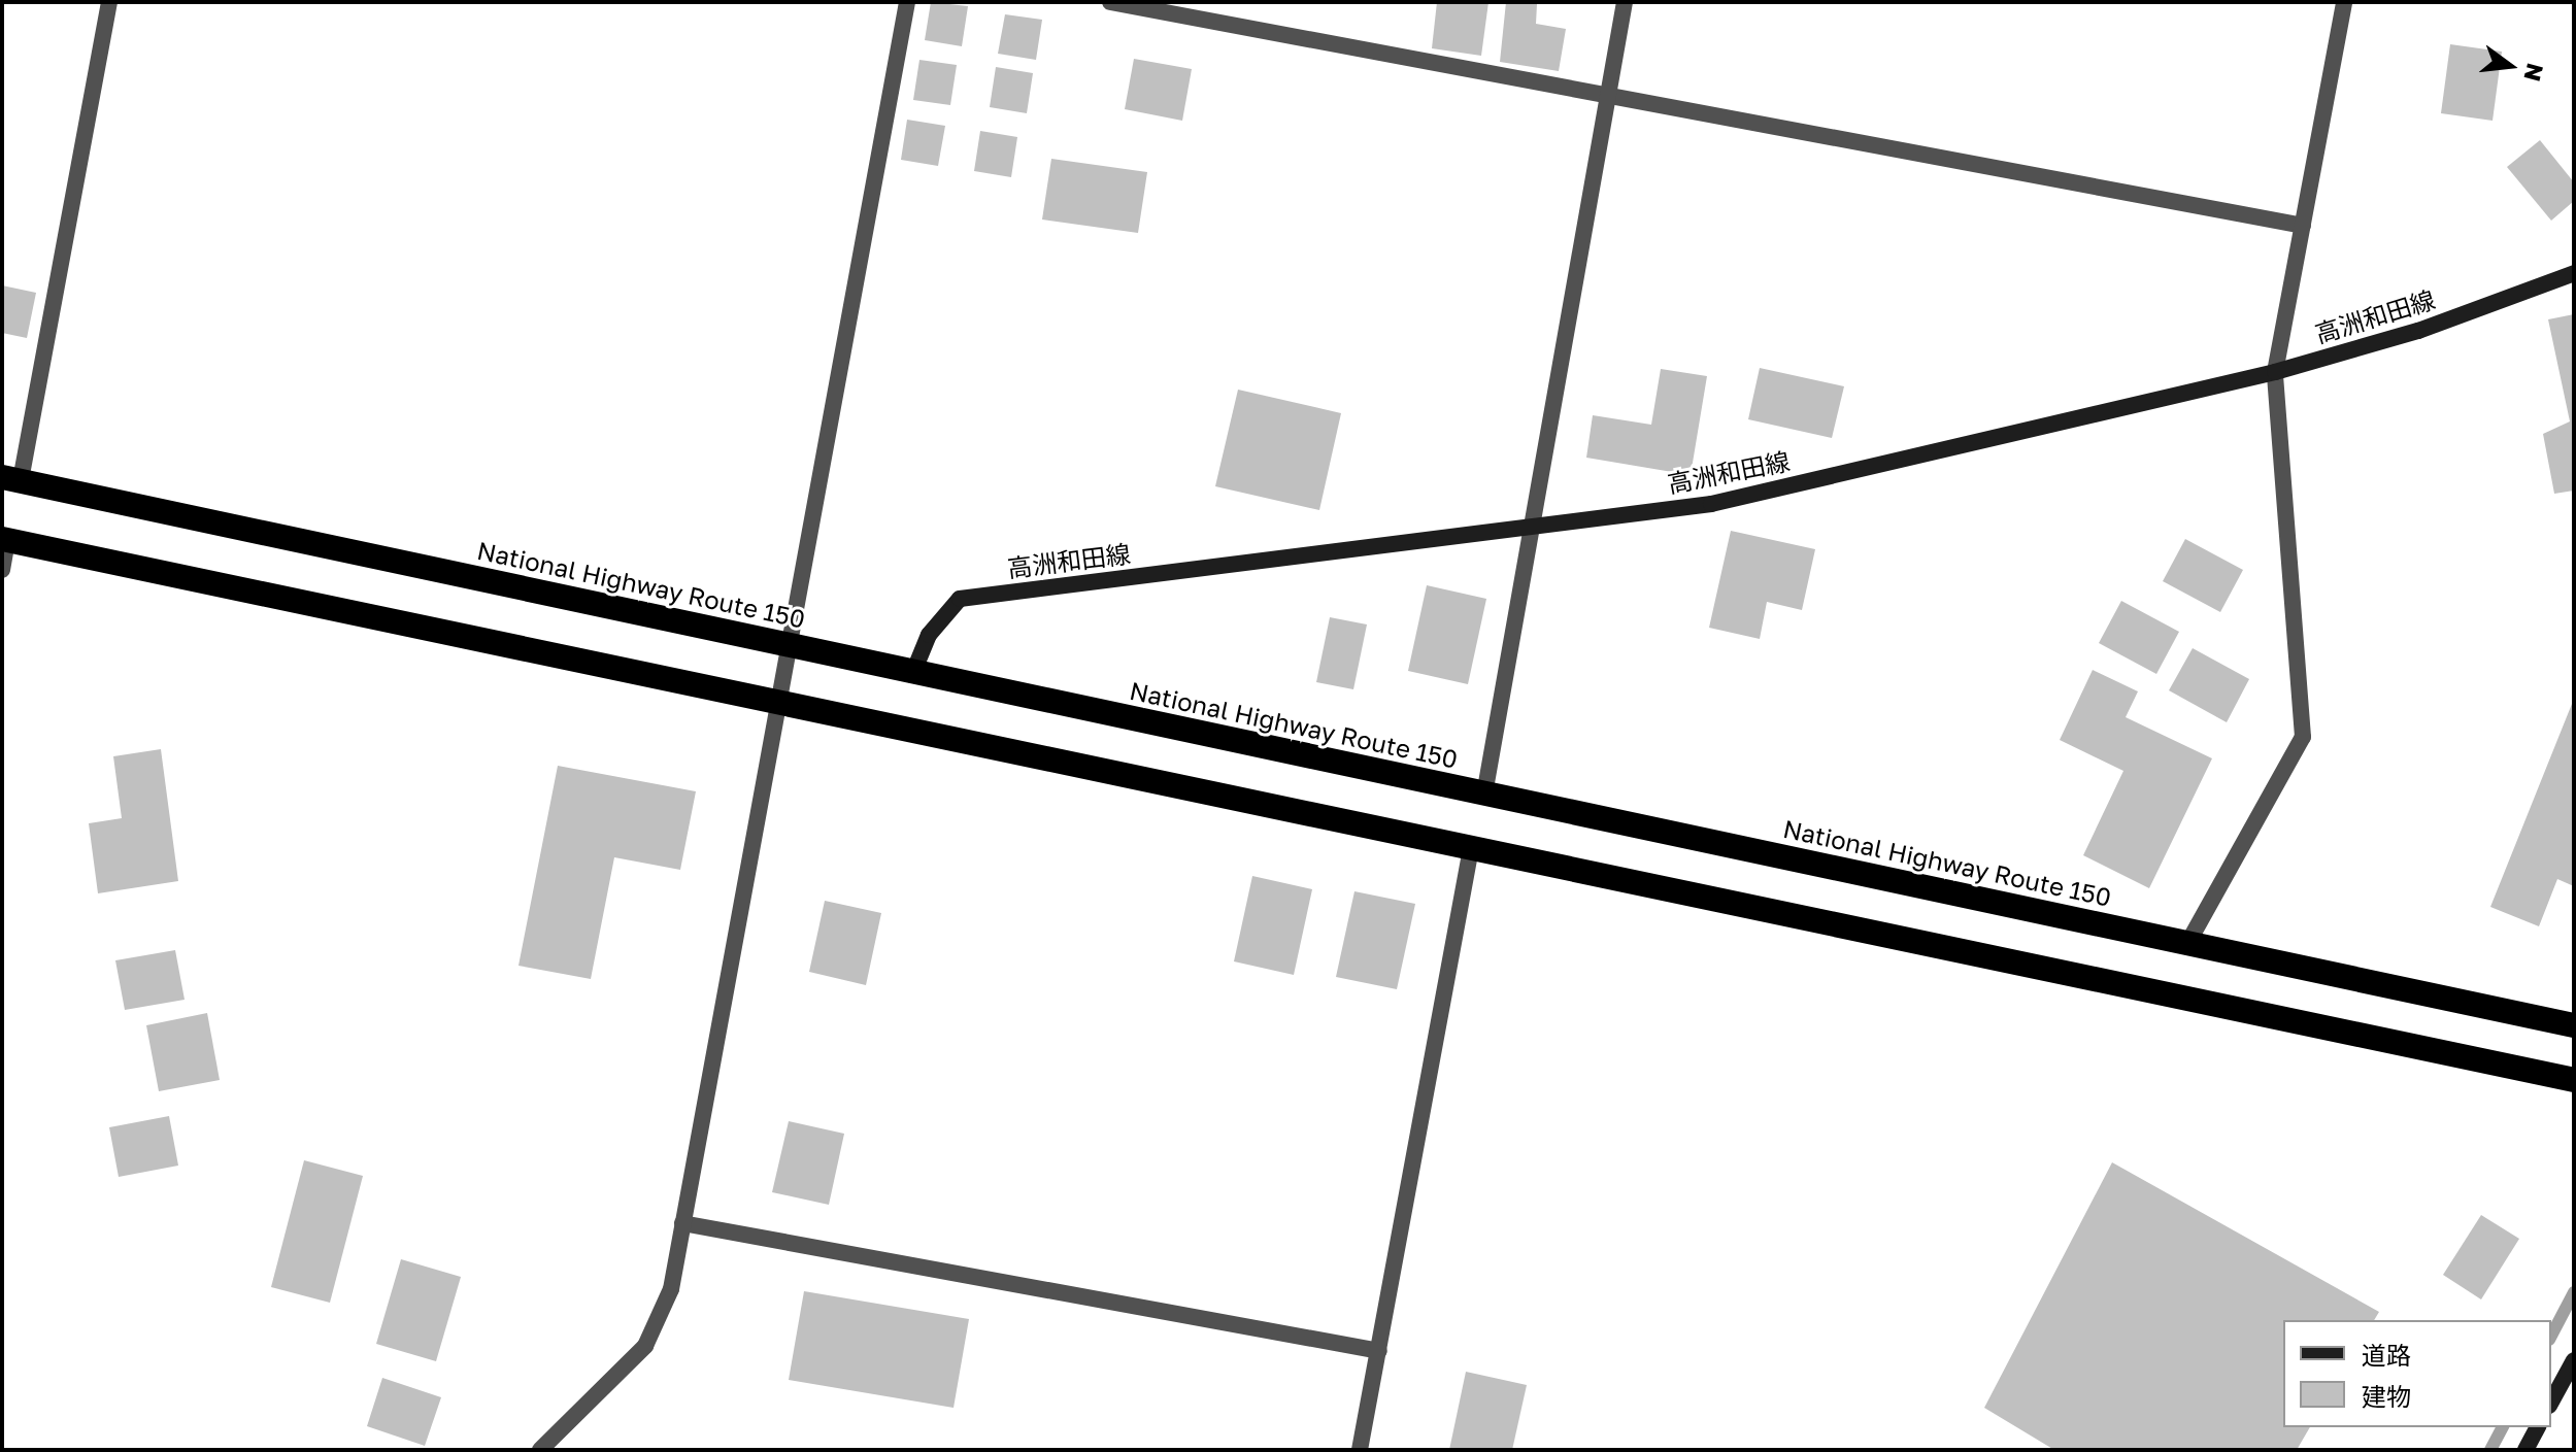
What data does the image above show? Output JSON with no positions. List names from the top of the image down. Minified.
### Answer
{"streets":{"highway":["National Highway Route 150"],"main road":["高洲和田線"]},"crossings":[["高洲和田線","National Highway Route 150"]],"legend":["道路","建物"],"north":"right"}
